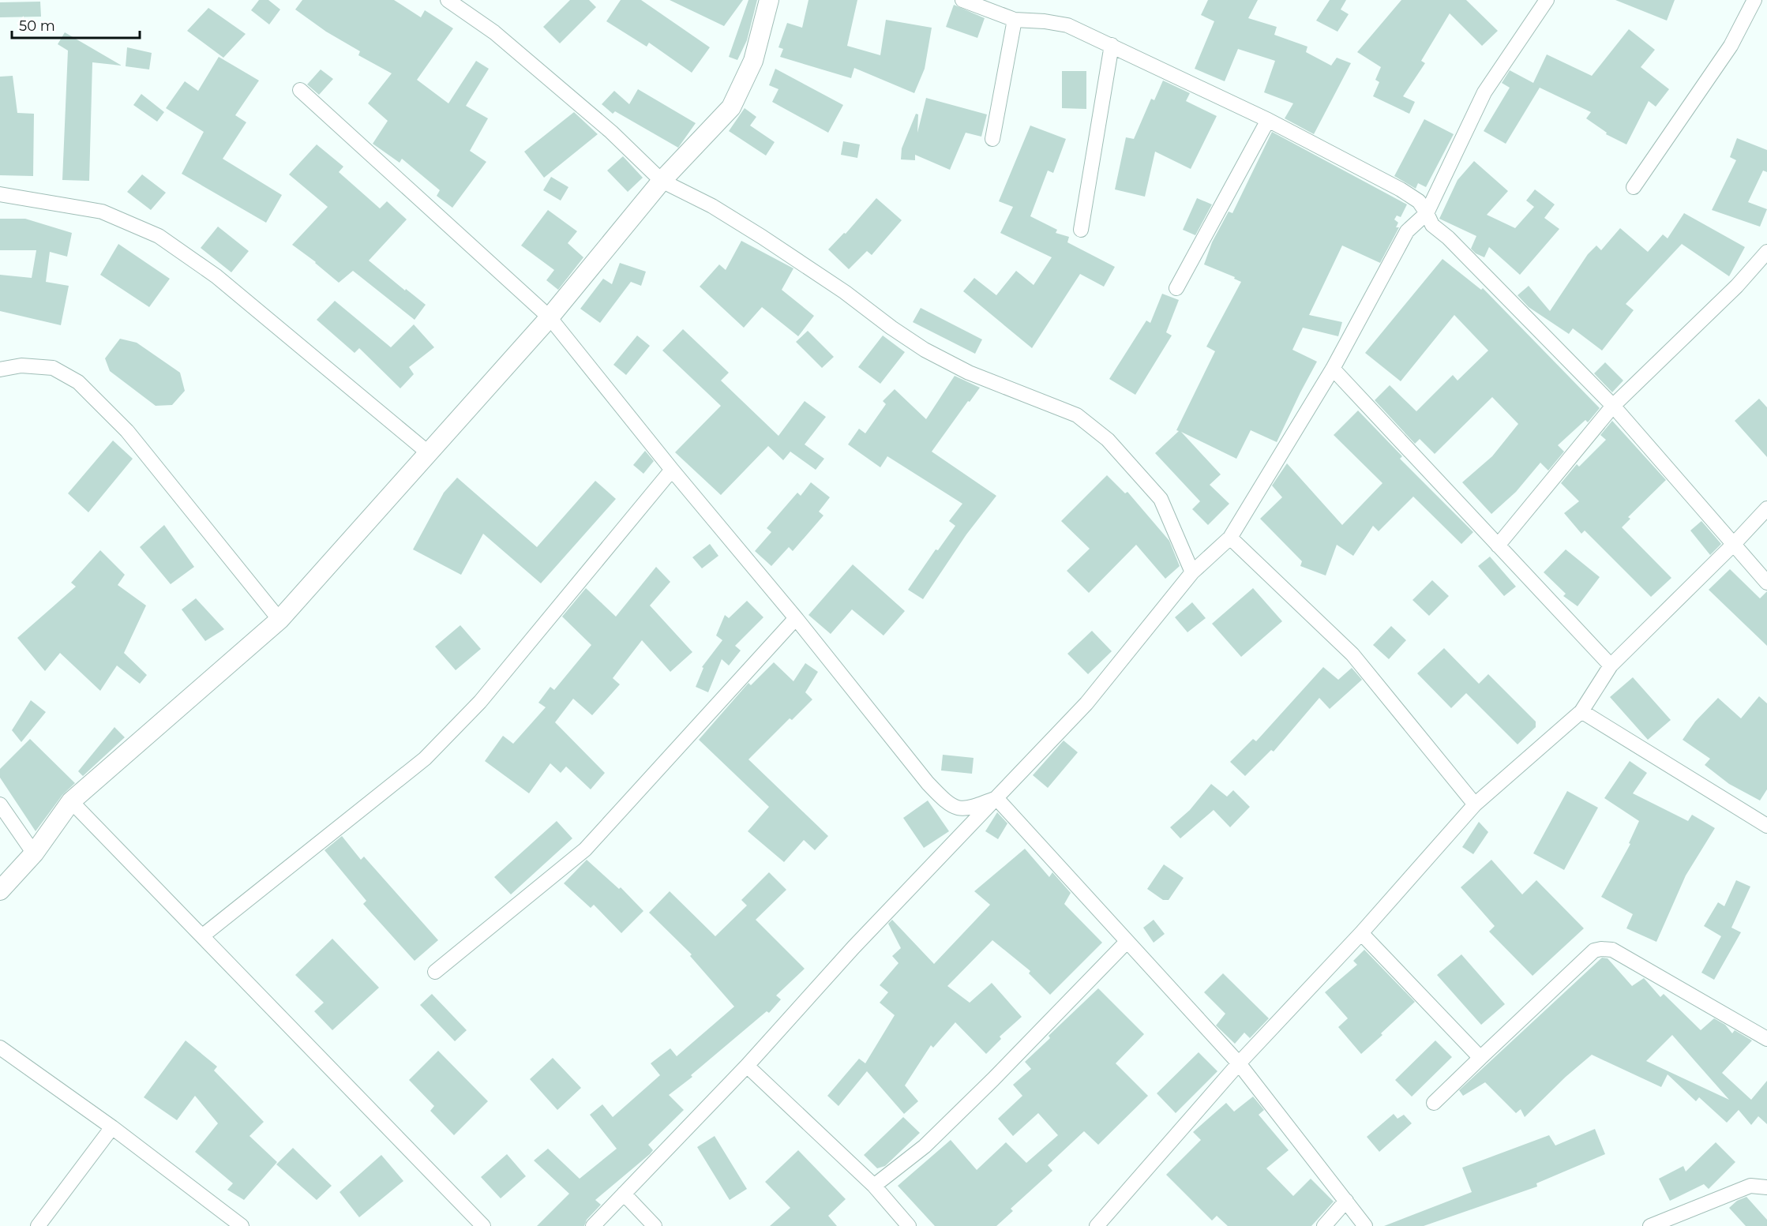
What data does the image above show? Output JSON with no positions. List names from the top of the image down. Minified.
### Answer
{"scale_bar":"50 m"}
